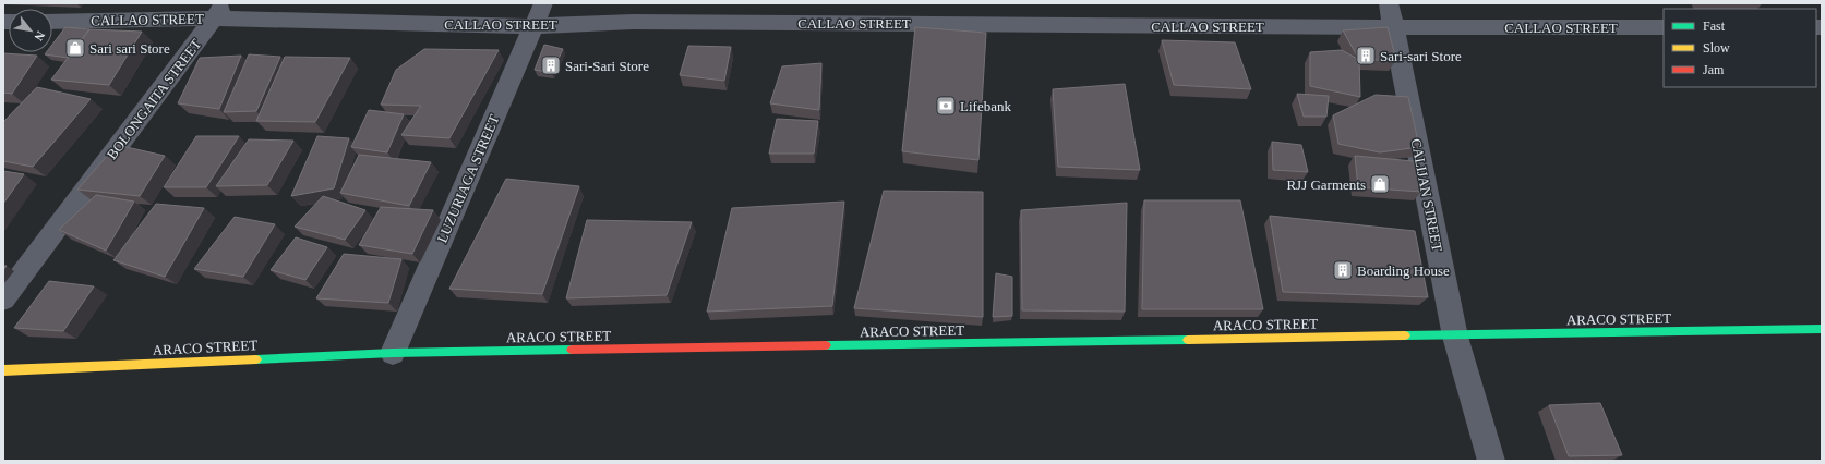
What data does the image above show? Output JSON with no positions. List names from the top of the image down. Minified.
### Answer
{"streets":{"street":["CALLAO STREET","BOLONGAITA STREET","LUZURIAGA STREET","CALIJAN STREET","ARACO STREET"]},"crossings":[["CALLAO STREET","BOLONGAITA STREET"],["CALLAO STREET","LUZURIAGA STREET"],["CALLAO STREET","CALIJAN STREET"],["LUZURIAGA STREET","ARACO STREET"],["CALIJAN STREET","ARACO STREET"]],"places":{"shop":["Sari sari Store","RJJ Garments"],"building":["Sari-sari Store","Sari-Sari Store","Boarding House"],"bank":["Lifebank"]},"legend":["Fast","Slow","Jam"],"north":"bottom right"}
